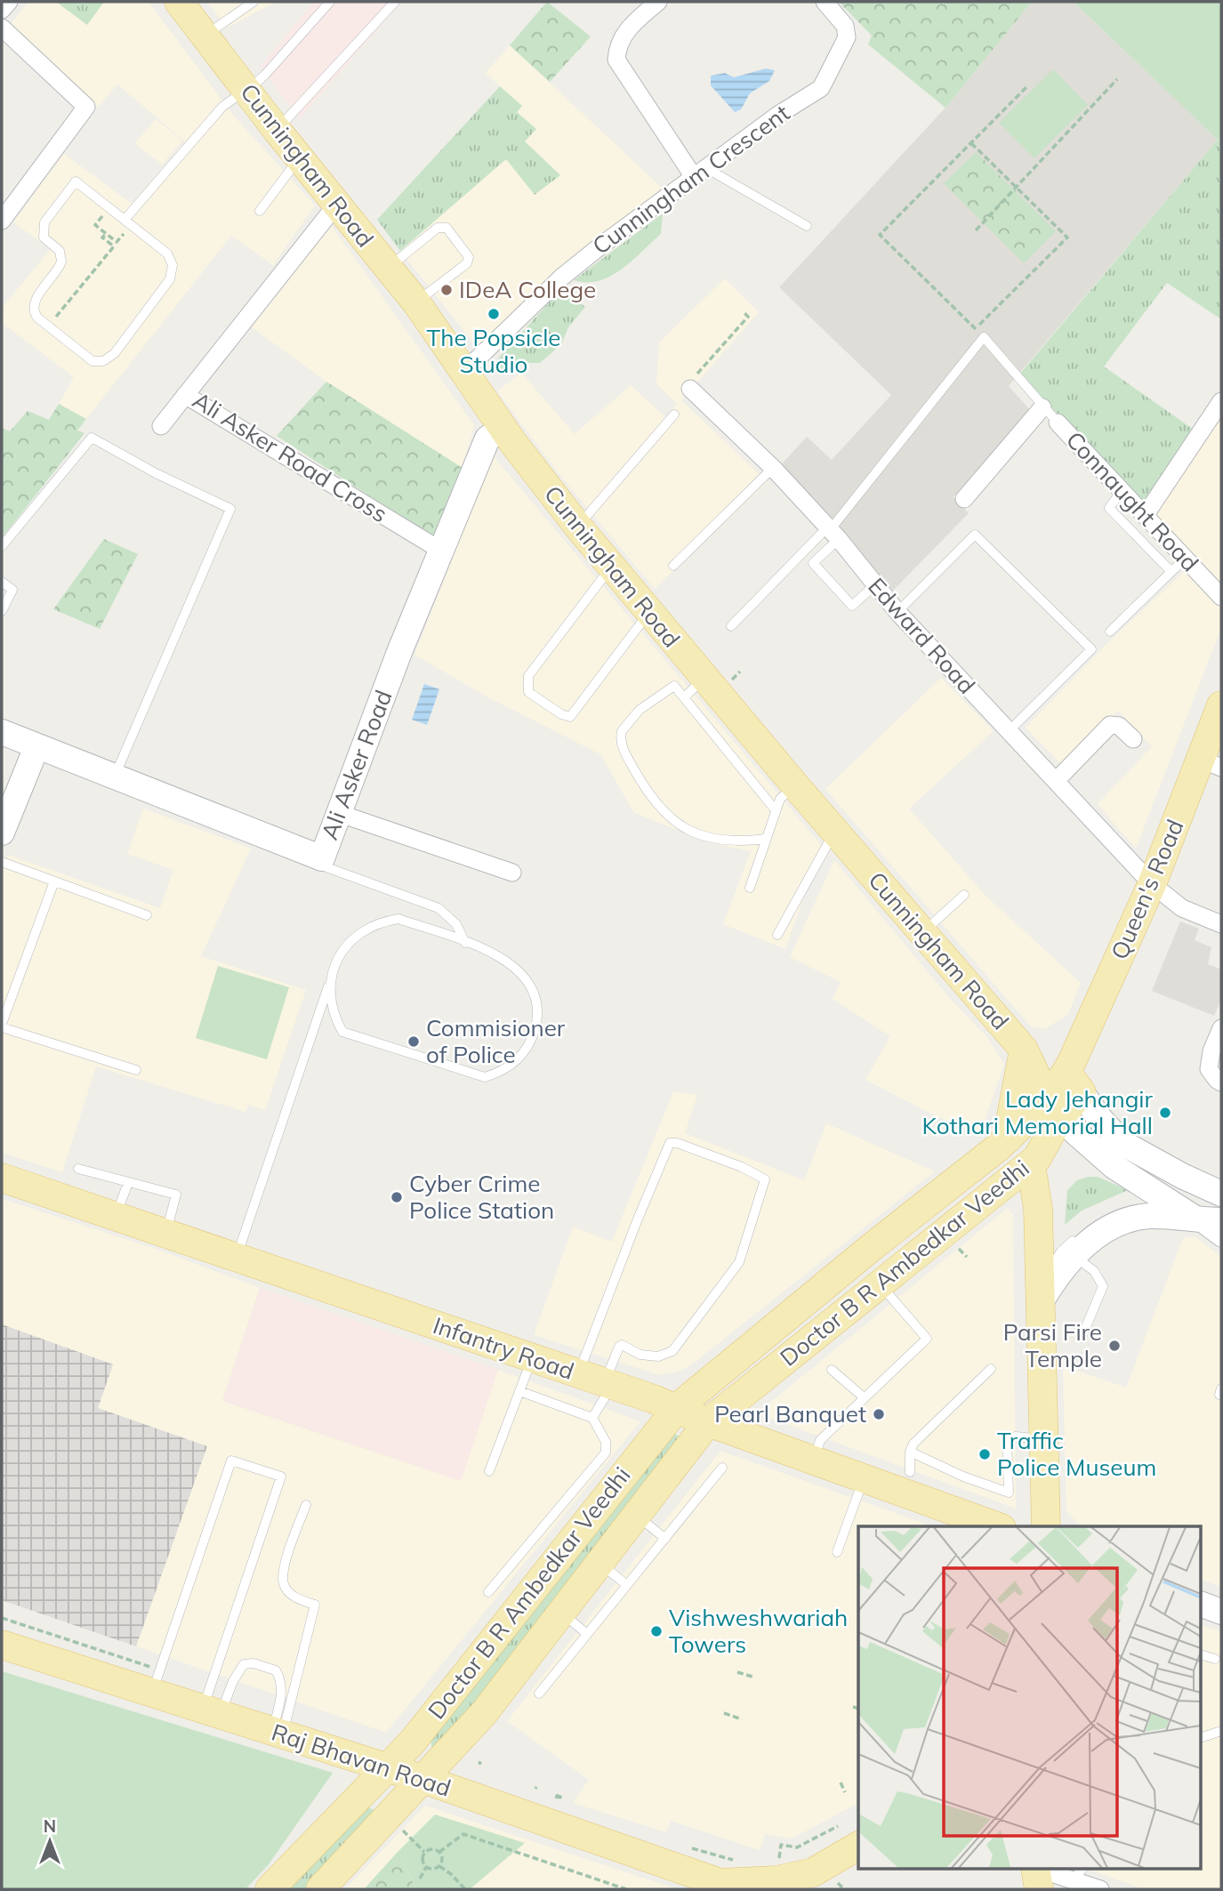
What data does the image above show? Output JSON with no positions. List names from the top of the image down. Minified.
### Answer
{"streets":{"main road":["Cunningham Road","Queen's Road","Doctor B R Ambedkar Veedhi","Infantry Road","Raj Bhavan Road"],"street":["Cunningham Crescent","Ali Asker Road Cross","Connaught Road","Edward Road","Ali Asker Road"]},"crossings":[["Cunningham Road","Cunningham Crescent"],["Cunningham Road","Ali Asker Road Cross"],["Cunningham Road","Ali Asker Road"],["Cunningham Road","Doctor B R Ambedkar Veedhi"],["Ali Asker Road Cross","Ali Asker Road"],["Edward Road","Queen's Road"],["Queen's Road","Doctor B R Ambedkar Veedhi"],["Doctor B R Ambedkar Veedhi","Infantry Road"],["Doctor B R Ambedkar Veedhi","Raj Bhavan Road"]],"places":["IDeA College","The Popsicle Studio","Commisioner of Police","Lady Jehangir Kothari Memorial Hall","Cyber Crime Police Station","Parsi Fire Temple","Pearl Banquet","Traffic Police Museum","Vishweshwariah Towers"],"north":"top"}
